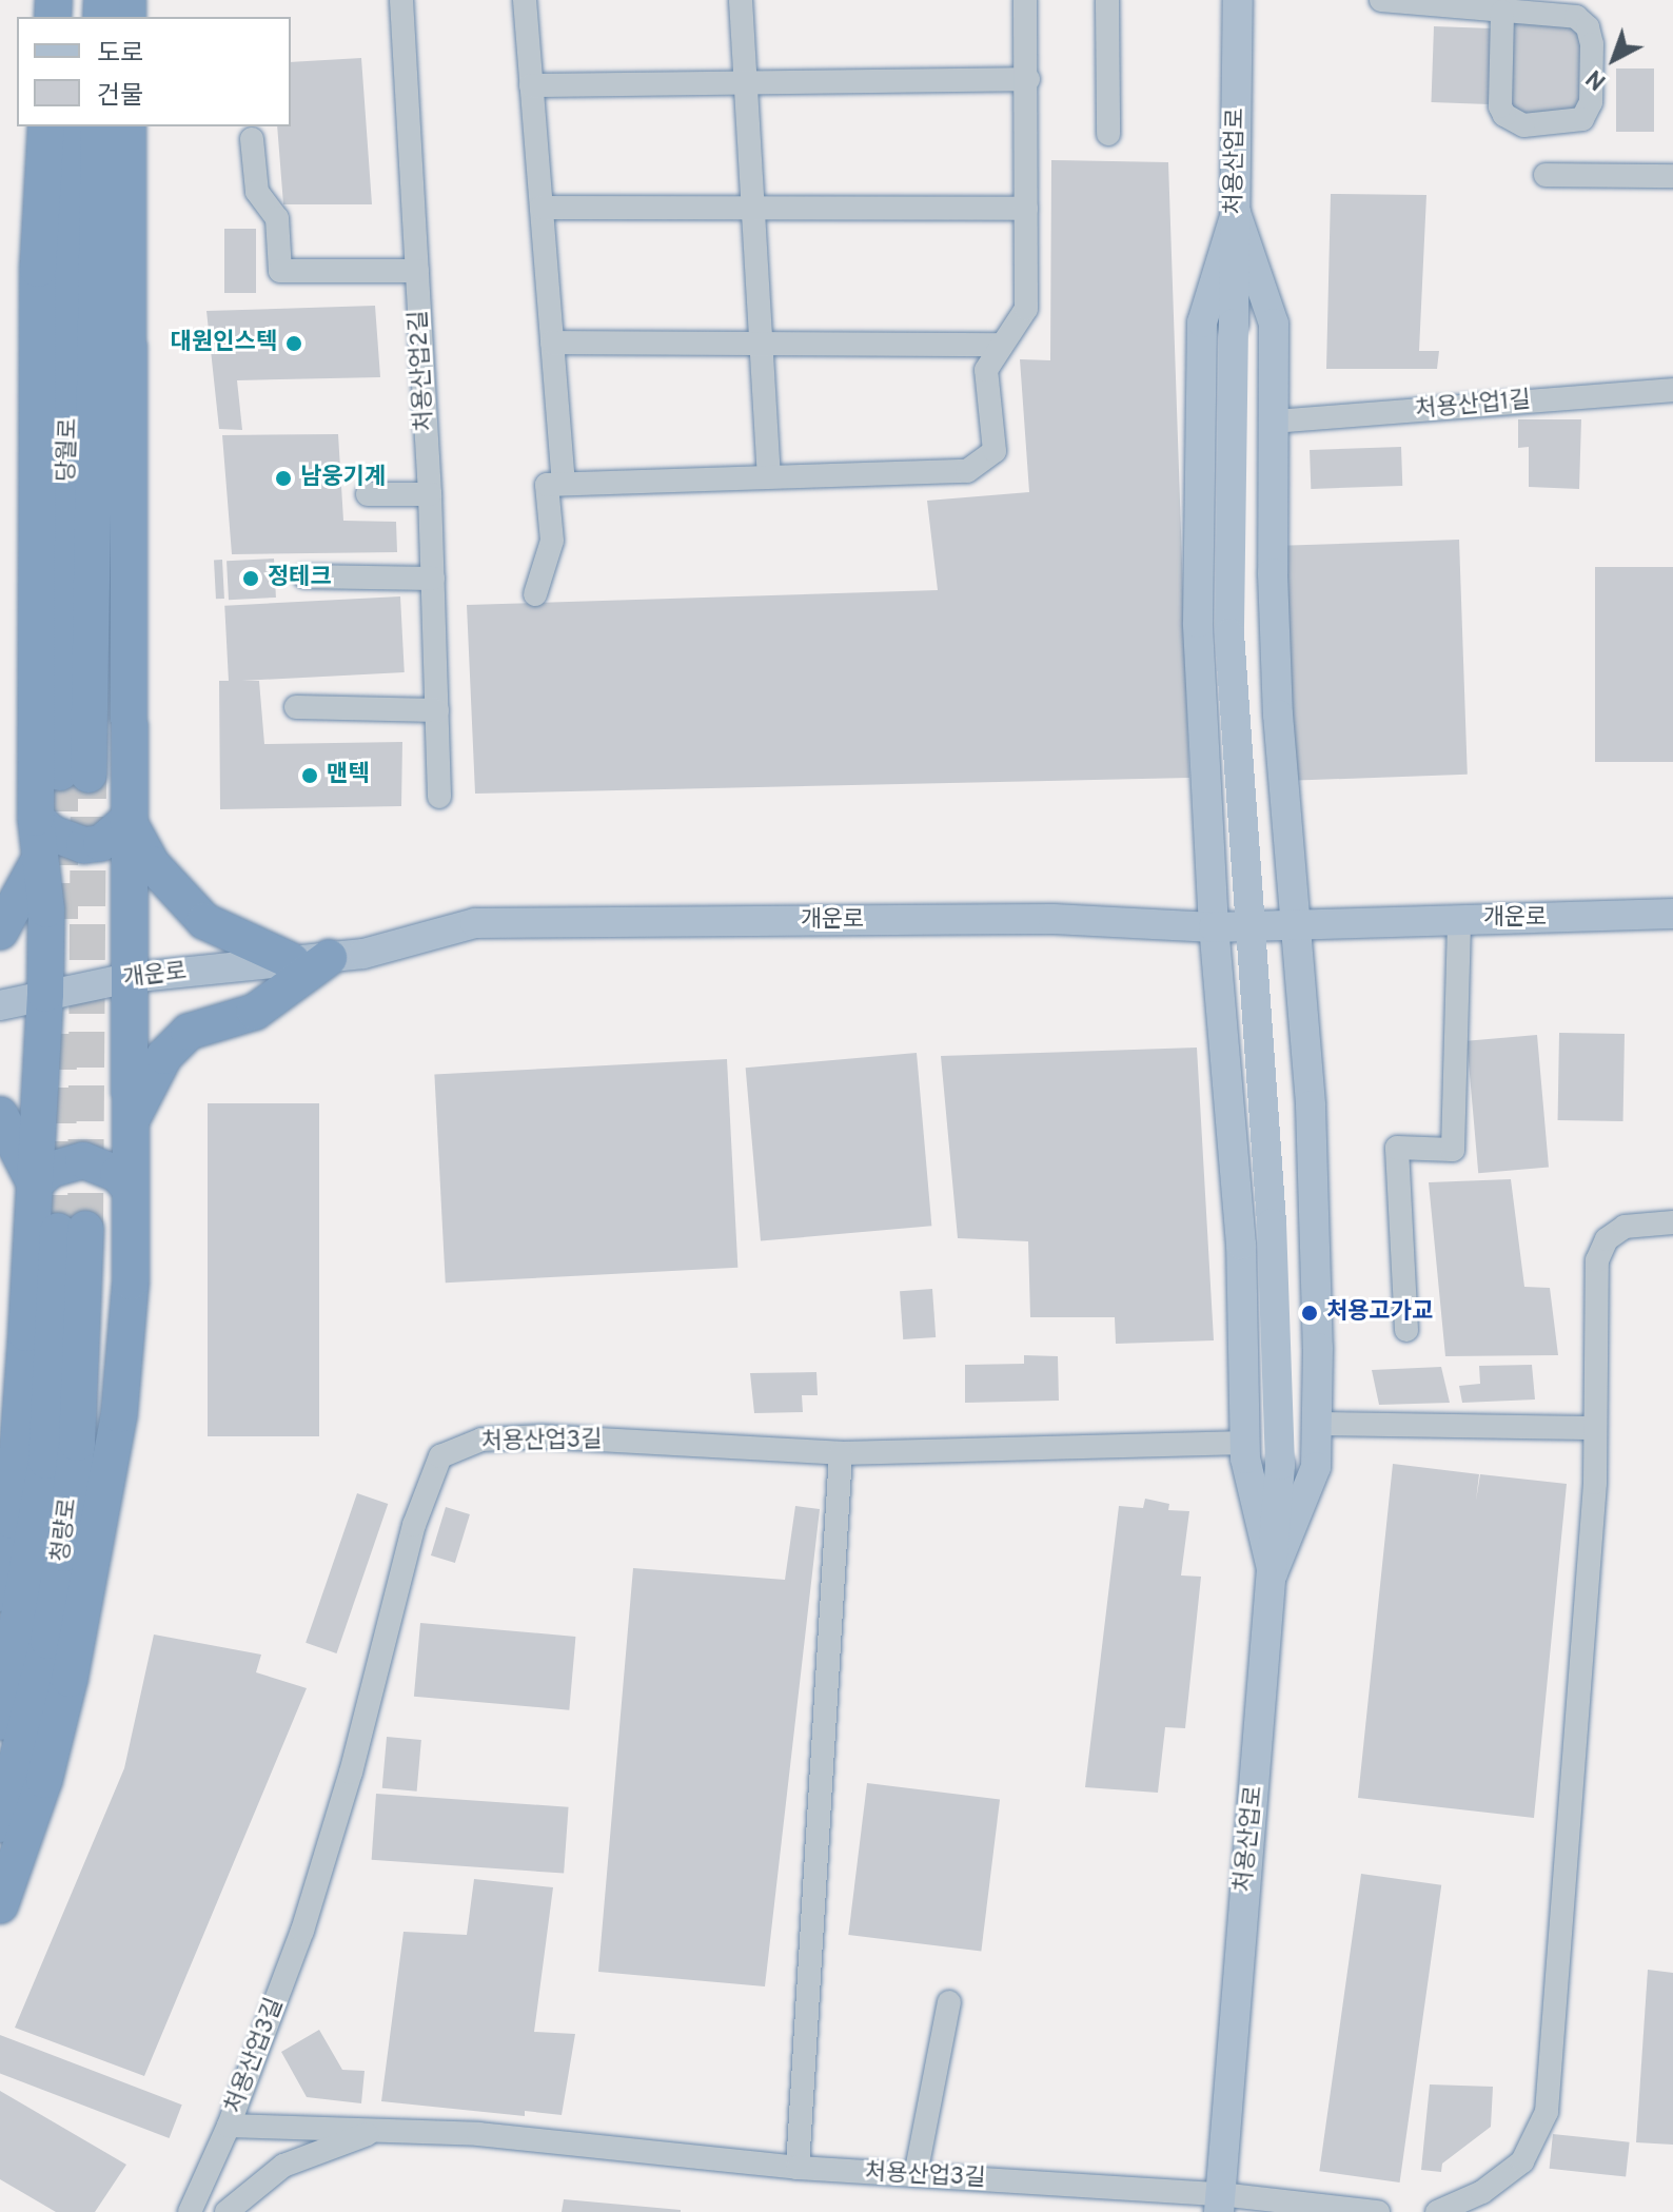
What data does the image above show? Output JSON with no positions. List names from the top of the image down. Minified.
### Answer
{"streets":{"highway":["당월로","청량로"],"main road":["처용산업로","개운로"],"street":["처용산업2길","처용산업1길","처용산업3길"]},"crossings":[["처용산업로","처용산업3길"]],"places":["대원인스텍","남웅기계","정테크","맨텍","처용고가교"],"legend":["도로","건물"],"north":"bottom left"}
